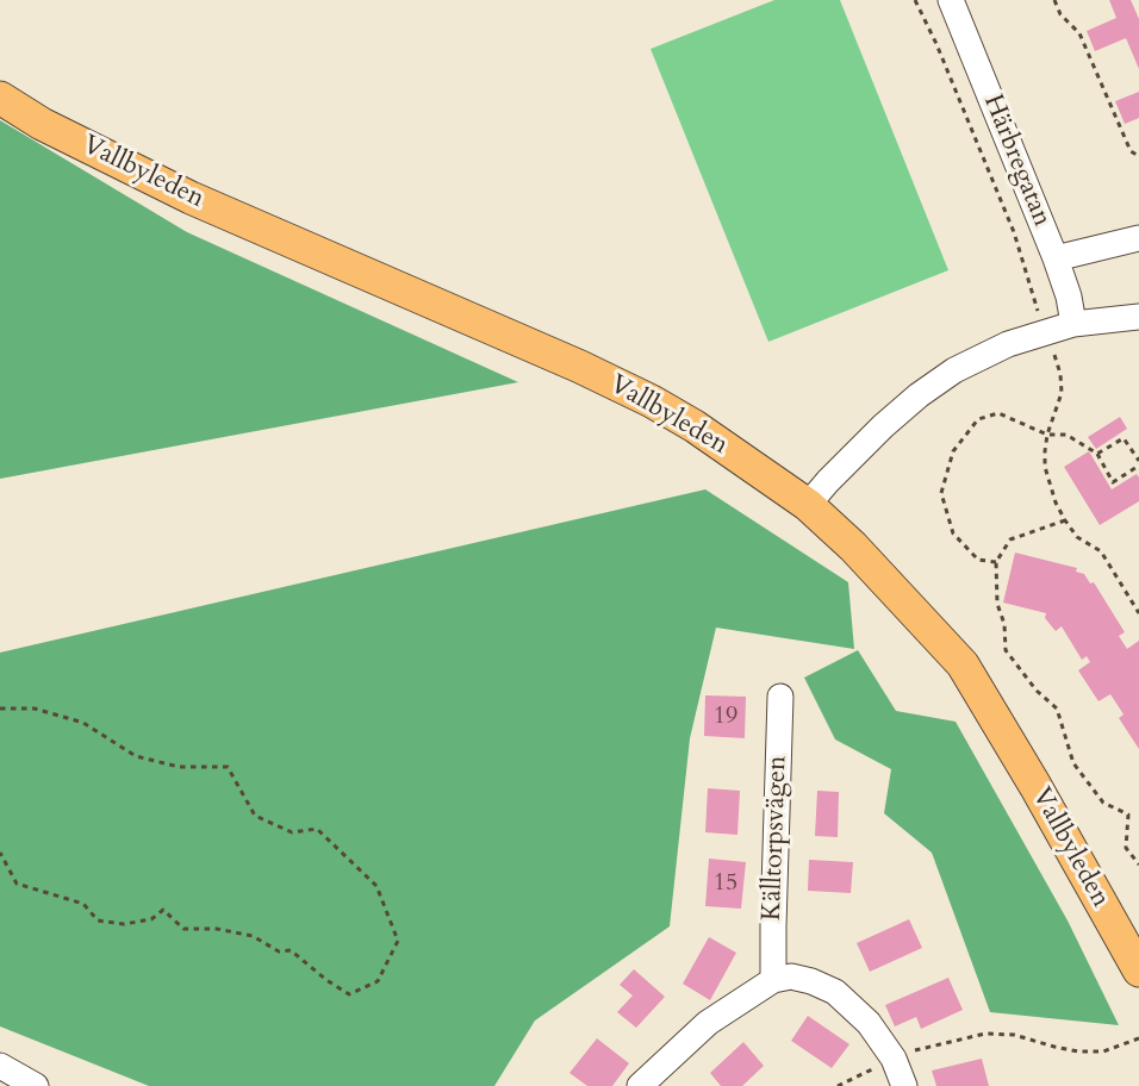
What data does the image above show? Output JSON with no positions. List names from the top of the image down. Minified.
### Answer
{"streets":{"main road":["Vallbyleden"],"street":["Härbregatan","Källtorpsvägen"]},"house_numbers":["19","15"]}
